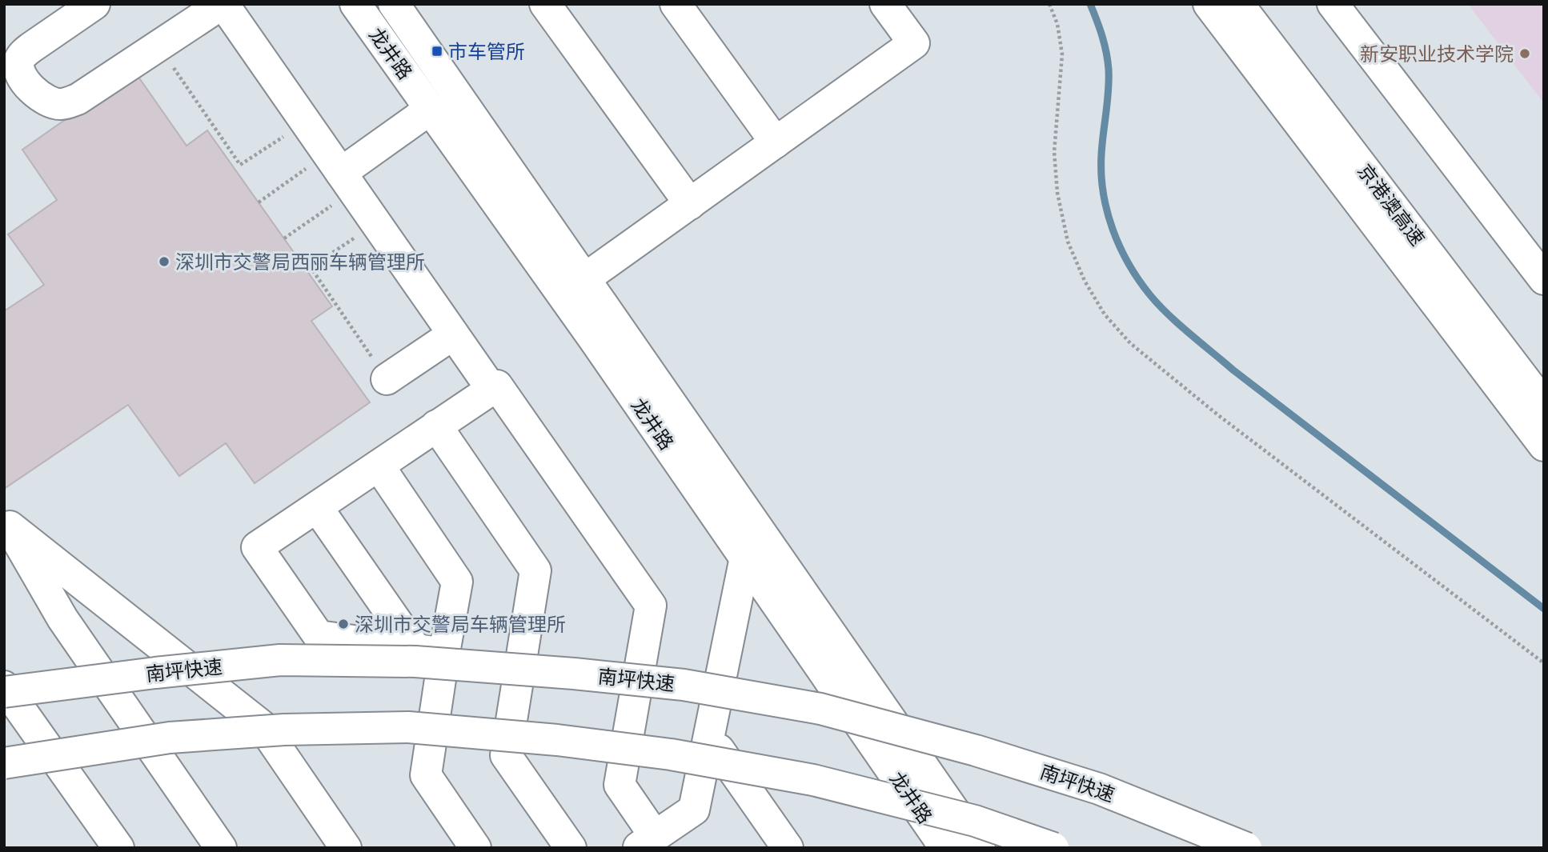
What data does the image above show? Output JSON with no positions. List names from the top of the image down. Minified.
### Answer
{"streets":{"main road":["龙井路","京港澳高速","南坪快速"]},"places":{"transit":["市车管所"],"other":["新安职业技术学院","深圳市交警局西丽车辆管理所","深圳市交警局车辆管理所"]}}
